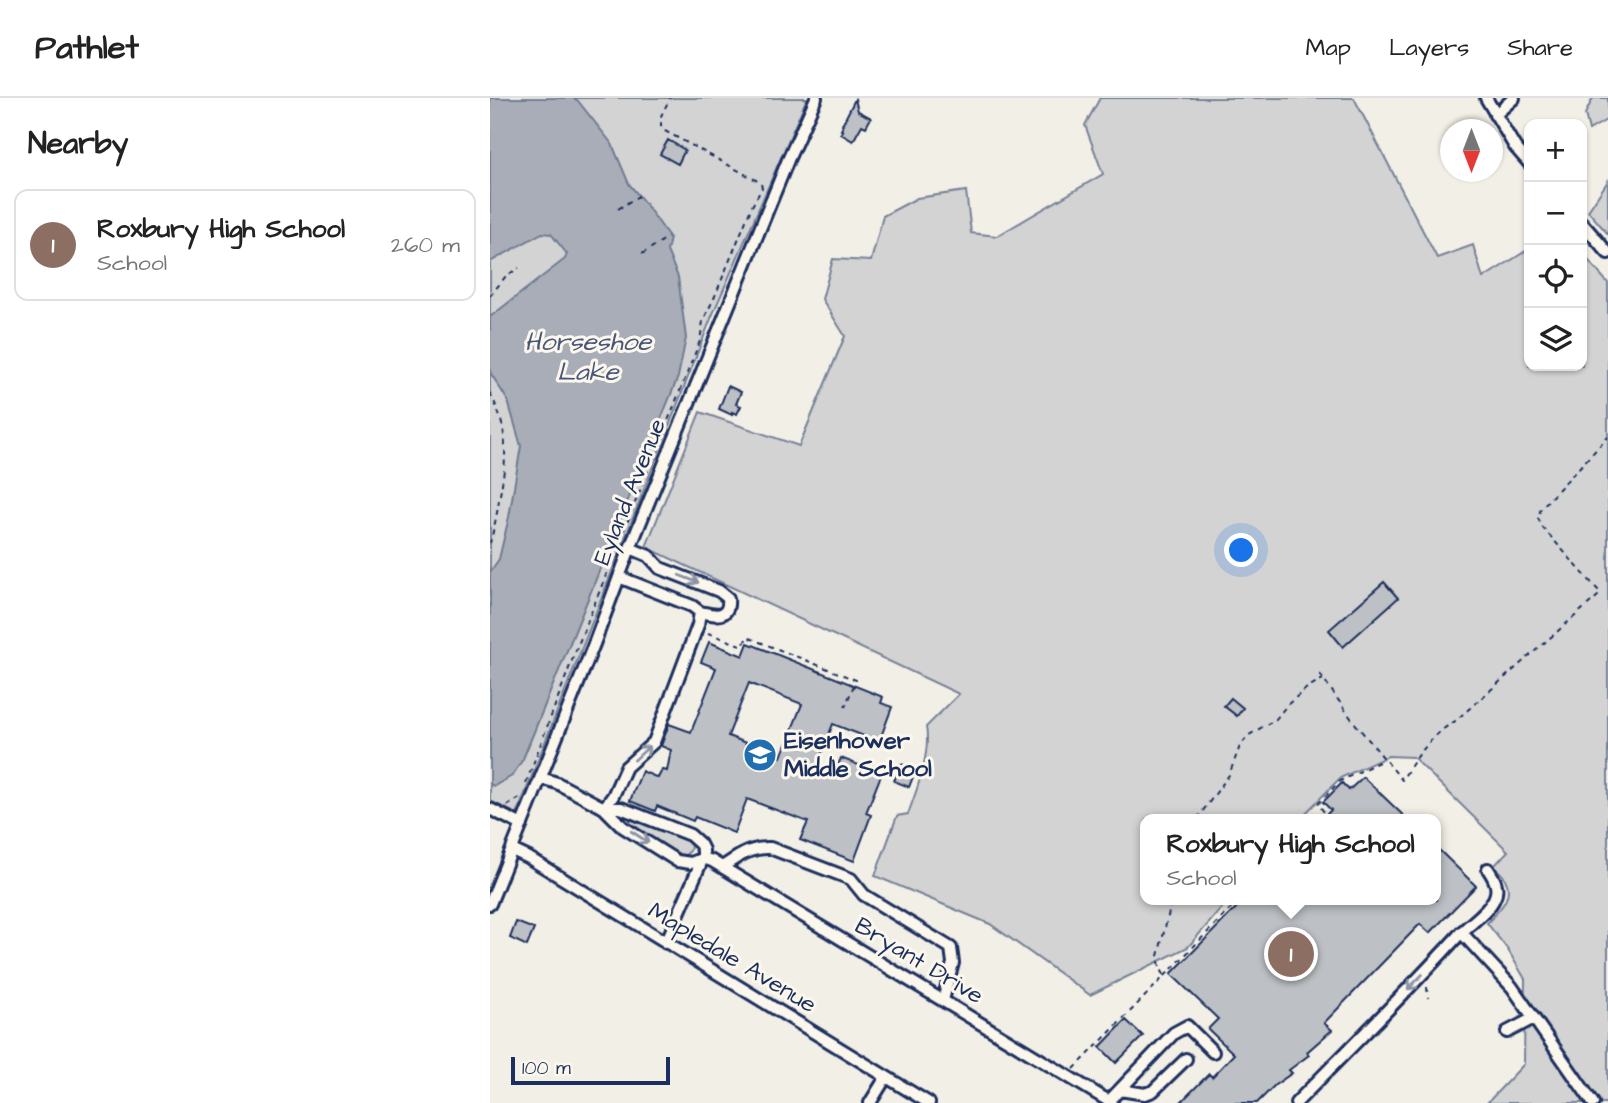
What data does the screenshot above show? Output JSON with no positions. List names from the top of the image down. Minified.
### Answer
{"streets":{"street":["Eyland Avenue","Mapledale Avenue","Bryant Drive"]},"crossings":[["Eyland Avenue","Mapledale Avenue"],["Eyland Avenue","Bryant Drive"]],"water":["Horseshoe Lake"],"places":{"school or university":["Eisenhower Middle School"]},"scale_bar":"100 m","north":"bottom","page":{"header":"Pathlet","nav":["Map","Layers","Share"],"heading":"Nearby","map_buttons":["+","−"],"list":[{"mark":"1","name":"Roxbury High School","note":"School","value":"260 m"}],"popup":["Roxbury High School","School"],"pins":"1","scale":"100 m"}}
